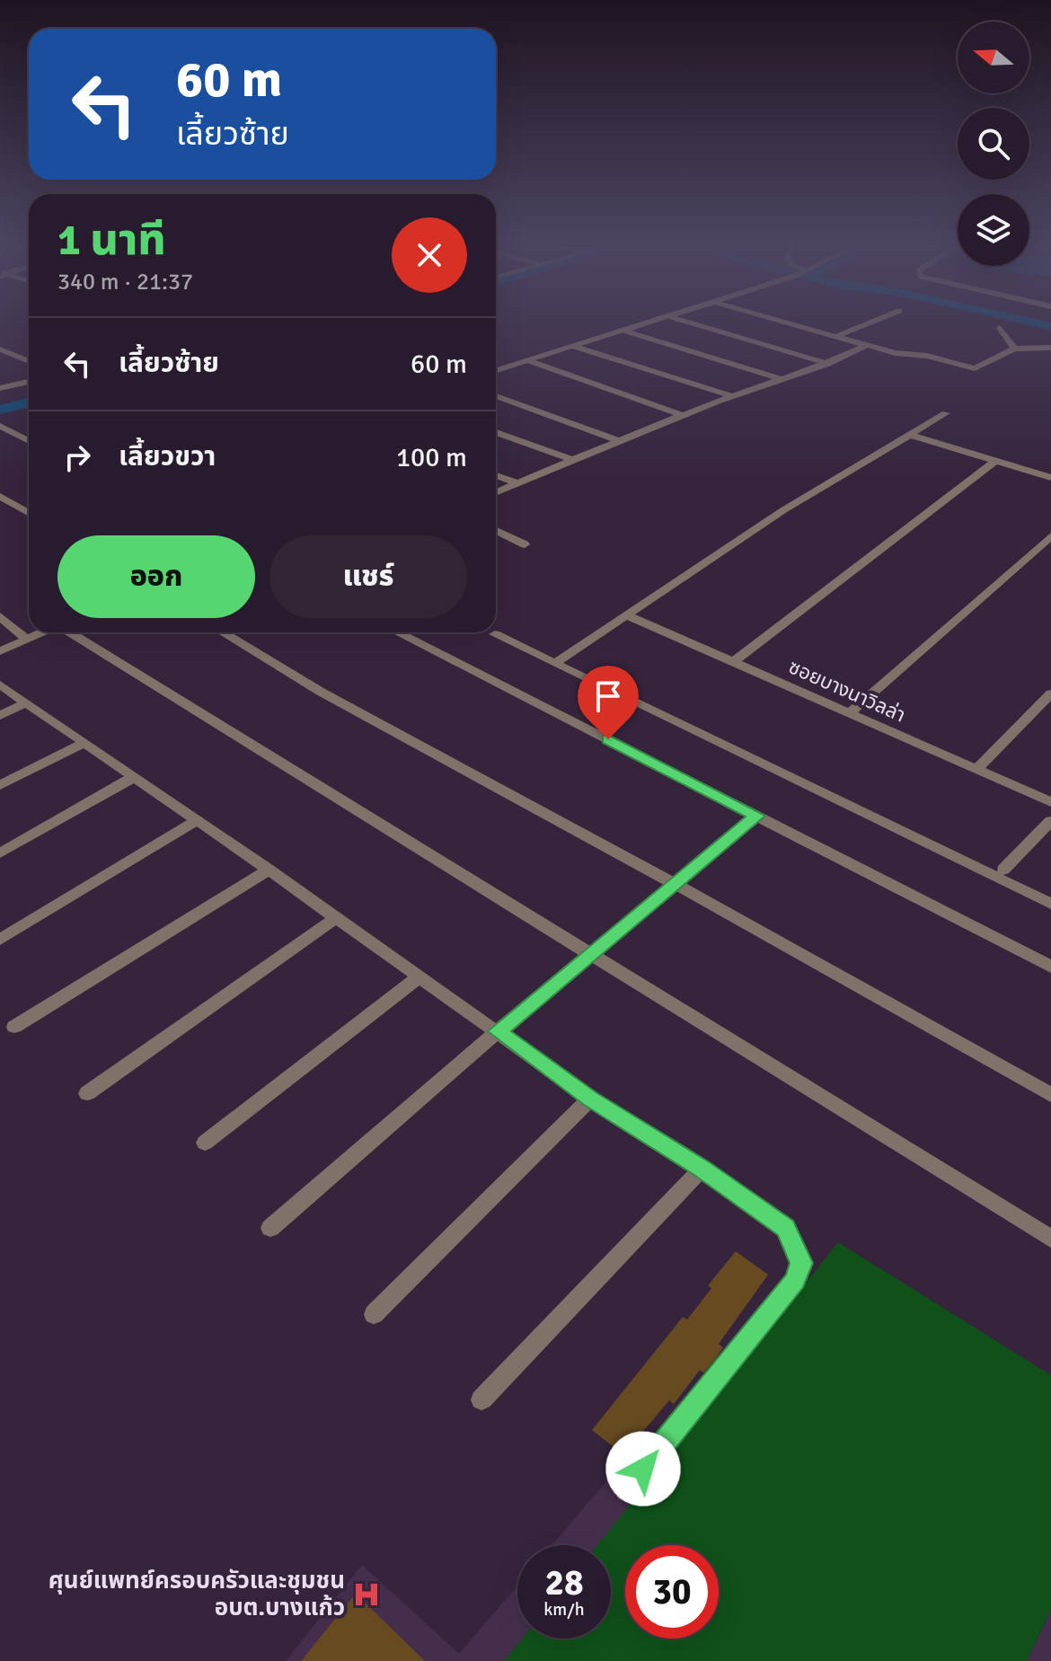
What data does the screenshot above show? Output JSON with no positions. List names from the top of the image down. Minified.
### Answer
{"streets":{"street":["ซอยบางนาวิลล่า"]},"places":{"hospital":["ศุนย์แพทย์ครอบครัวและชุมชน อบต.บางแก้ว"]},"north":"left","page":{"turn":["60 m","เลี้ยวซ้าย"],"heading":["1 นาที","340 m · 21:37"],"list":[{"name":"เลี้ยวซ้าย","value":"60 m"},{"name":"เลี้ยวขวา","value":"100 m"}],"buttons":["ออก","แชร์"],"speed":"28 km/h","limit":"30"}}
